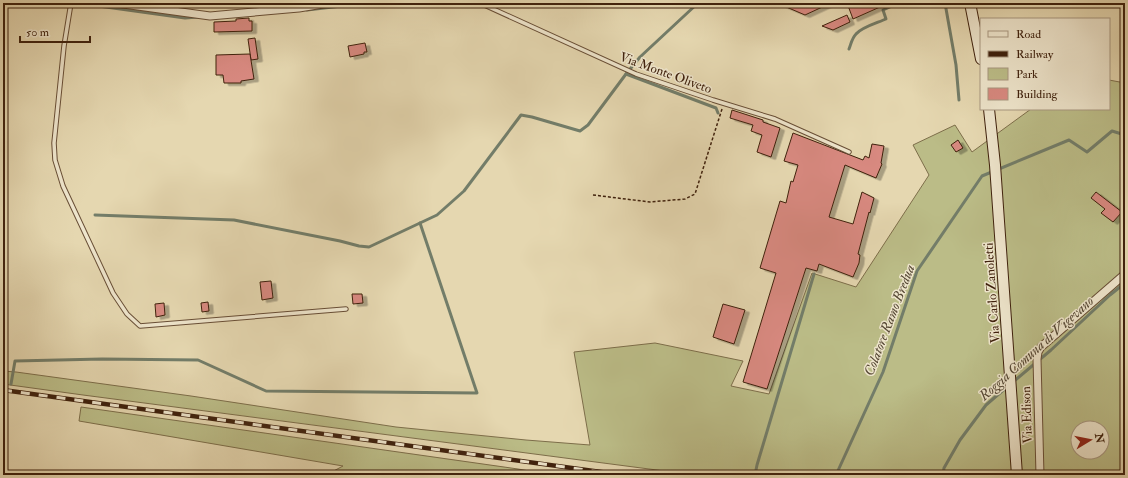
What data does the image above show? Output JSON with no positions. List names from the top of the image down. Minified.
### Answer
{"streets":{"main road":["Via Carlo Zanoletti"],"street":["Via Edison"],"lane":["Via Monte Oliveto"]},"water":["Colatore Ramo Bredua","Roggia Comuna di Vigevano"],"legend":["Road","Railway","Park","Building"],"scale_bar":"50 m","north":"right"}
